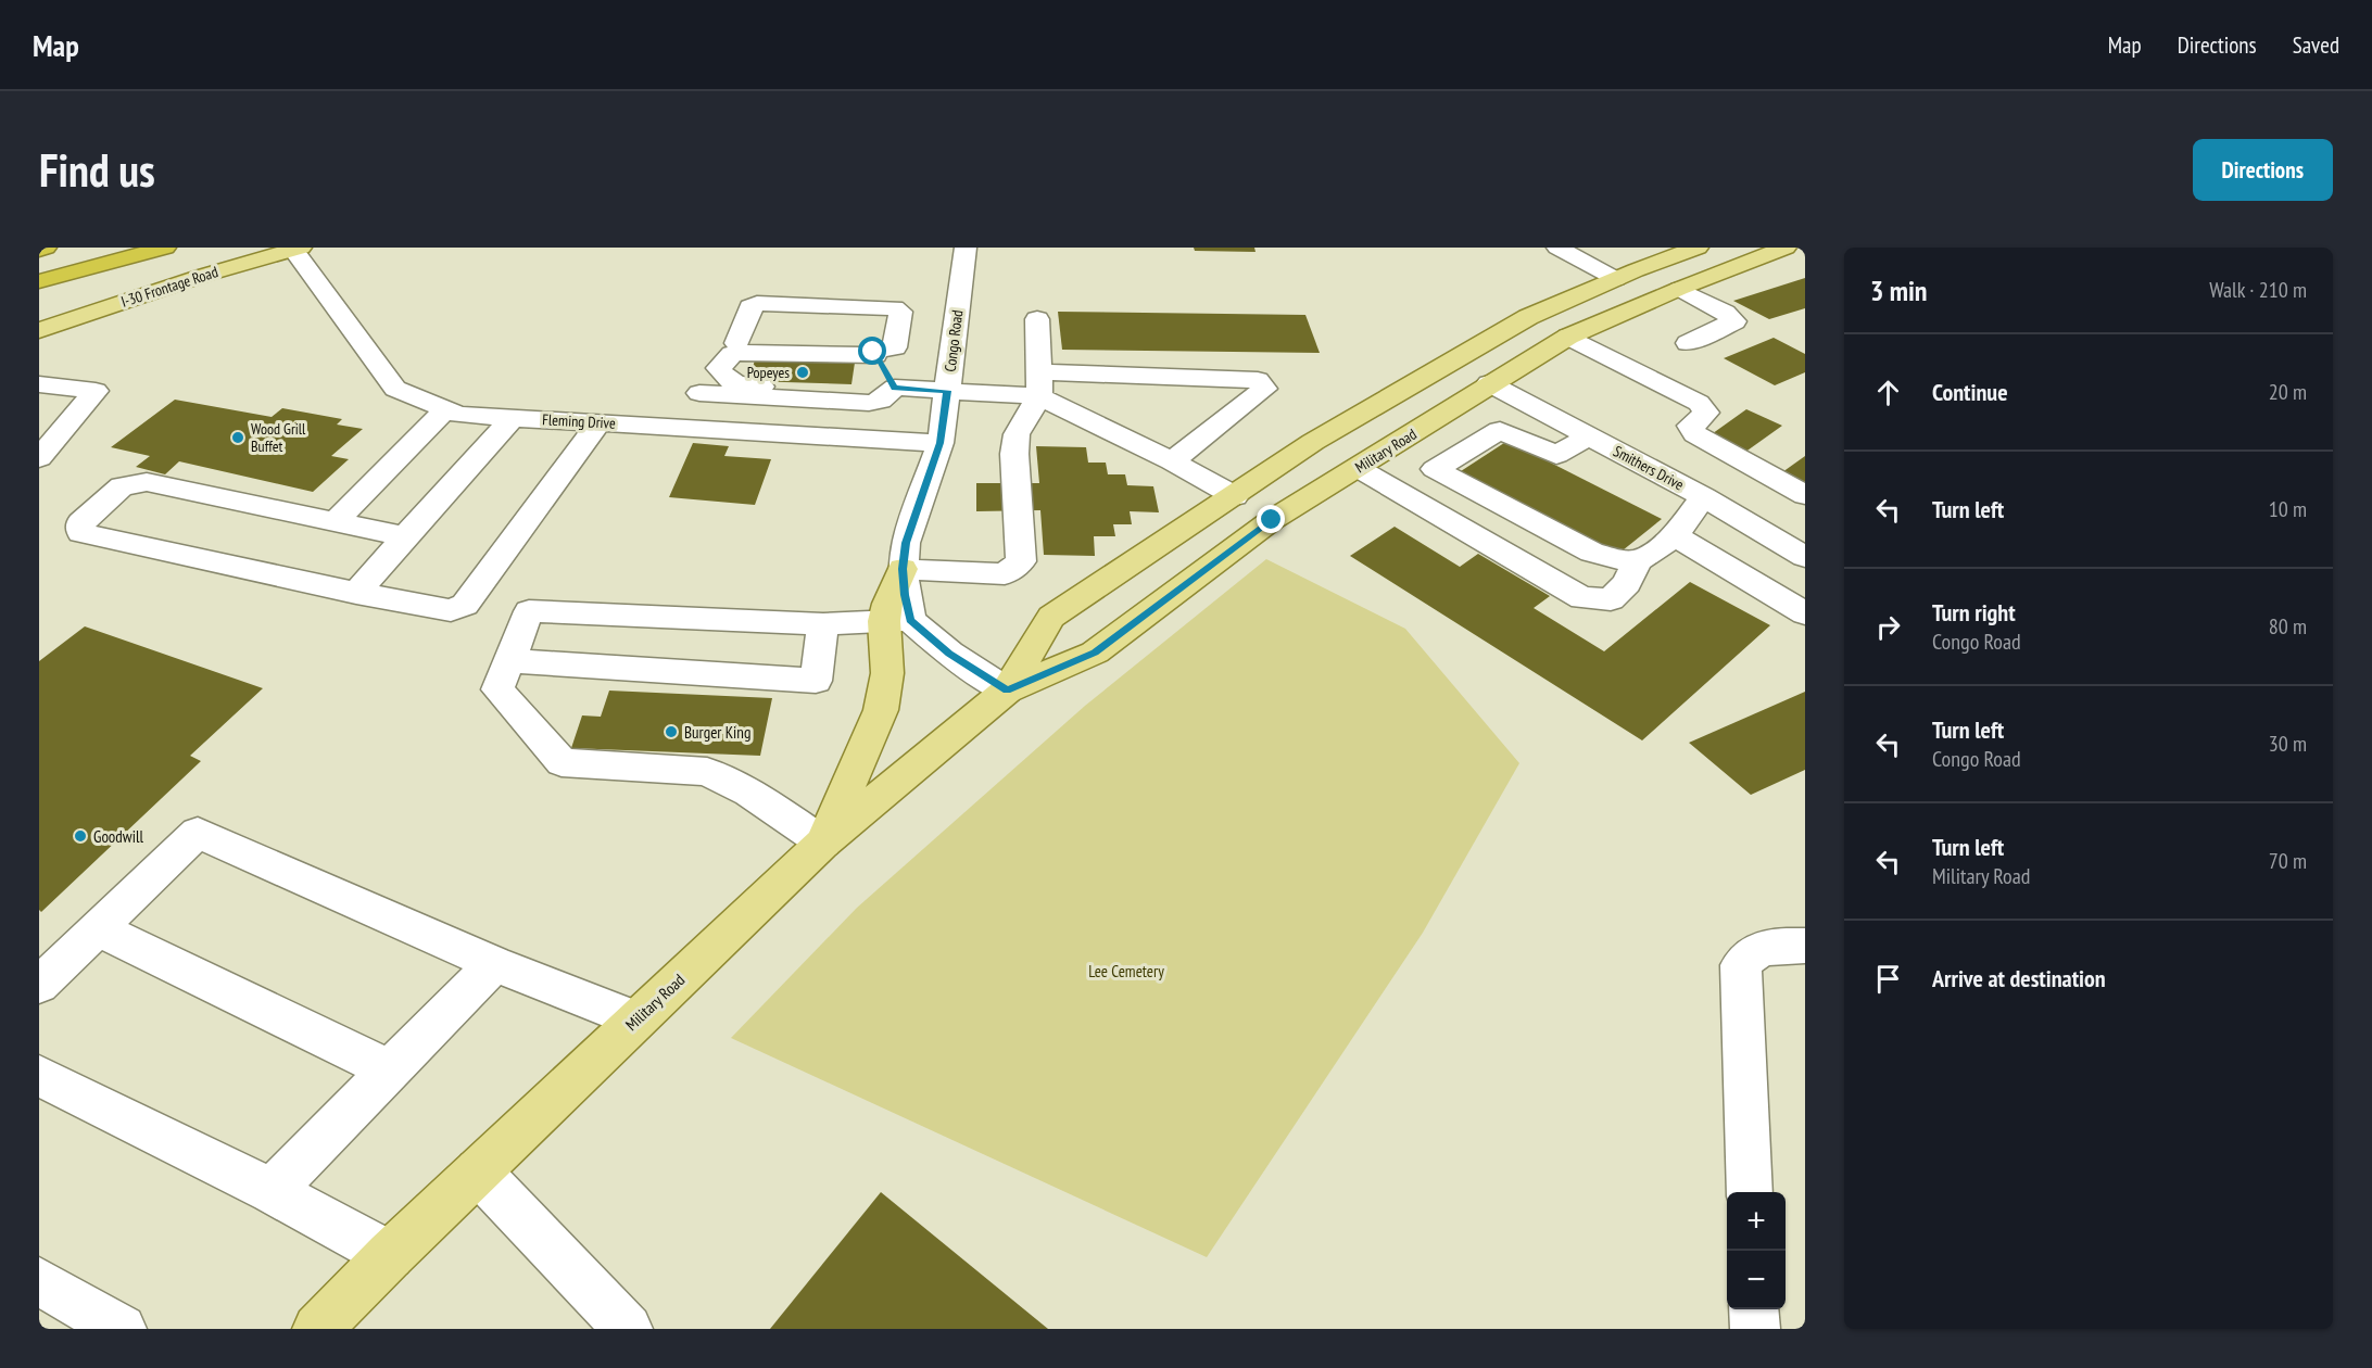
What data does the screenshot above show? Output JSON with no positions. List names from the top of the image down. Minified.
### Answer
{"streets":{"main road":["I-30 Frontage Road","Military Road"],"street":["Congo Road","Fleming Drive","Smithers Drive"]},"crossings":[["I-30 Frontage Road","Fleming Drive"],["Congo Road","Fleming Drive"],["Military Road","Smithers Drive"]],"parks":["Lee Cemetery"],"places":["Popeyes","Wood Grill Buffet","Burger King","Goodwill"],"page":{"header":"Map","nav":["Map","Directions","Saved"],"buttons":"Directions","title":"Find us","heading":["3 min","Walk · 210 m"],"list":[["Continue","20 m"],["Turn left","10 m"],["Turn right","Congo Road","80 m"],["Turn left","Congo Road","30 m"],["Turn left","Military Road","70 m"],"Arrive at destination"],"map_buttons":["+","−"]}}
